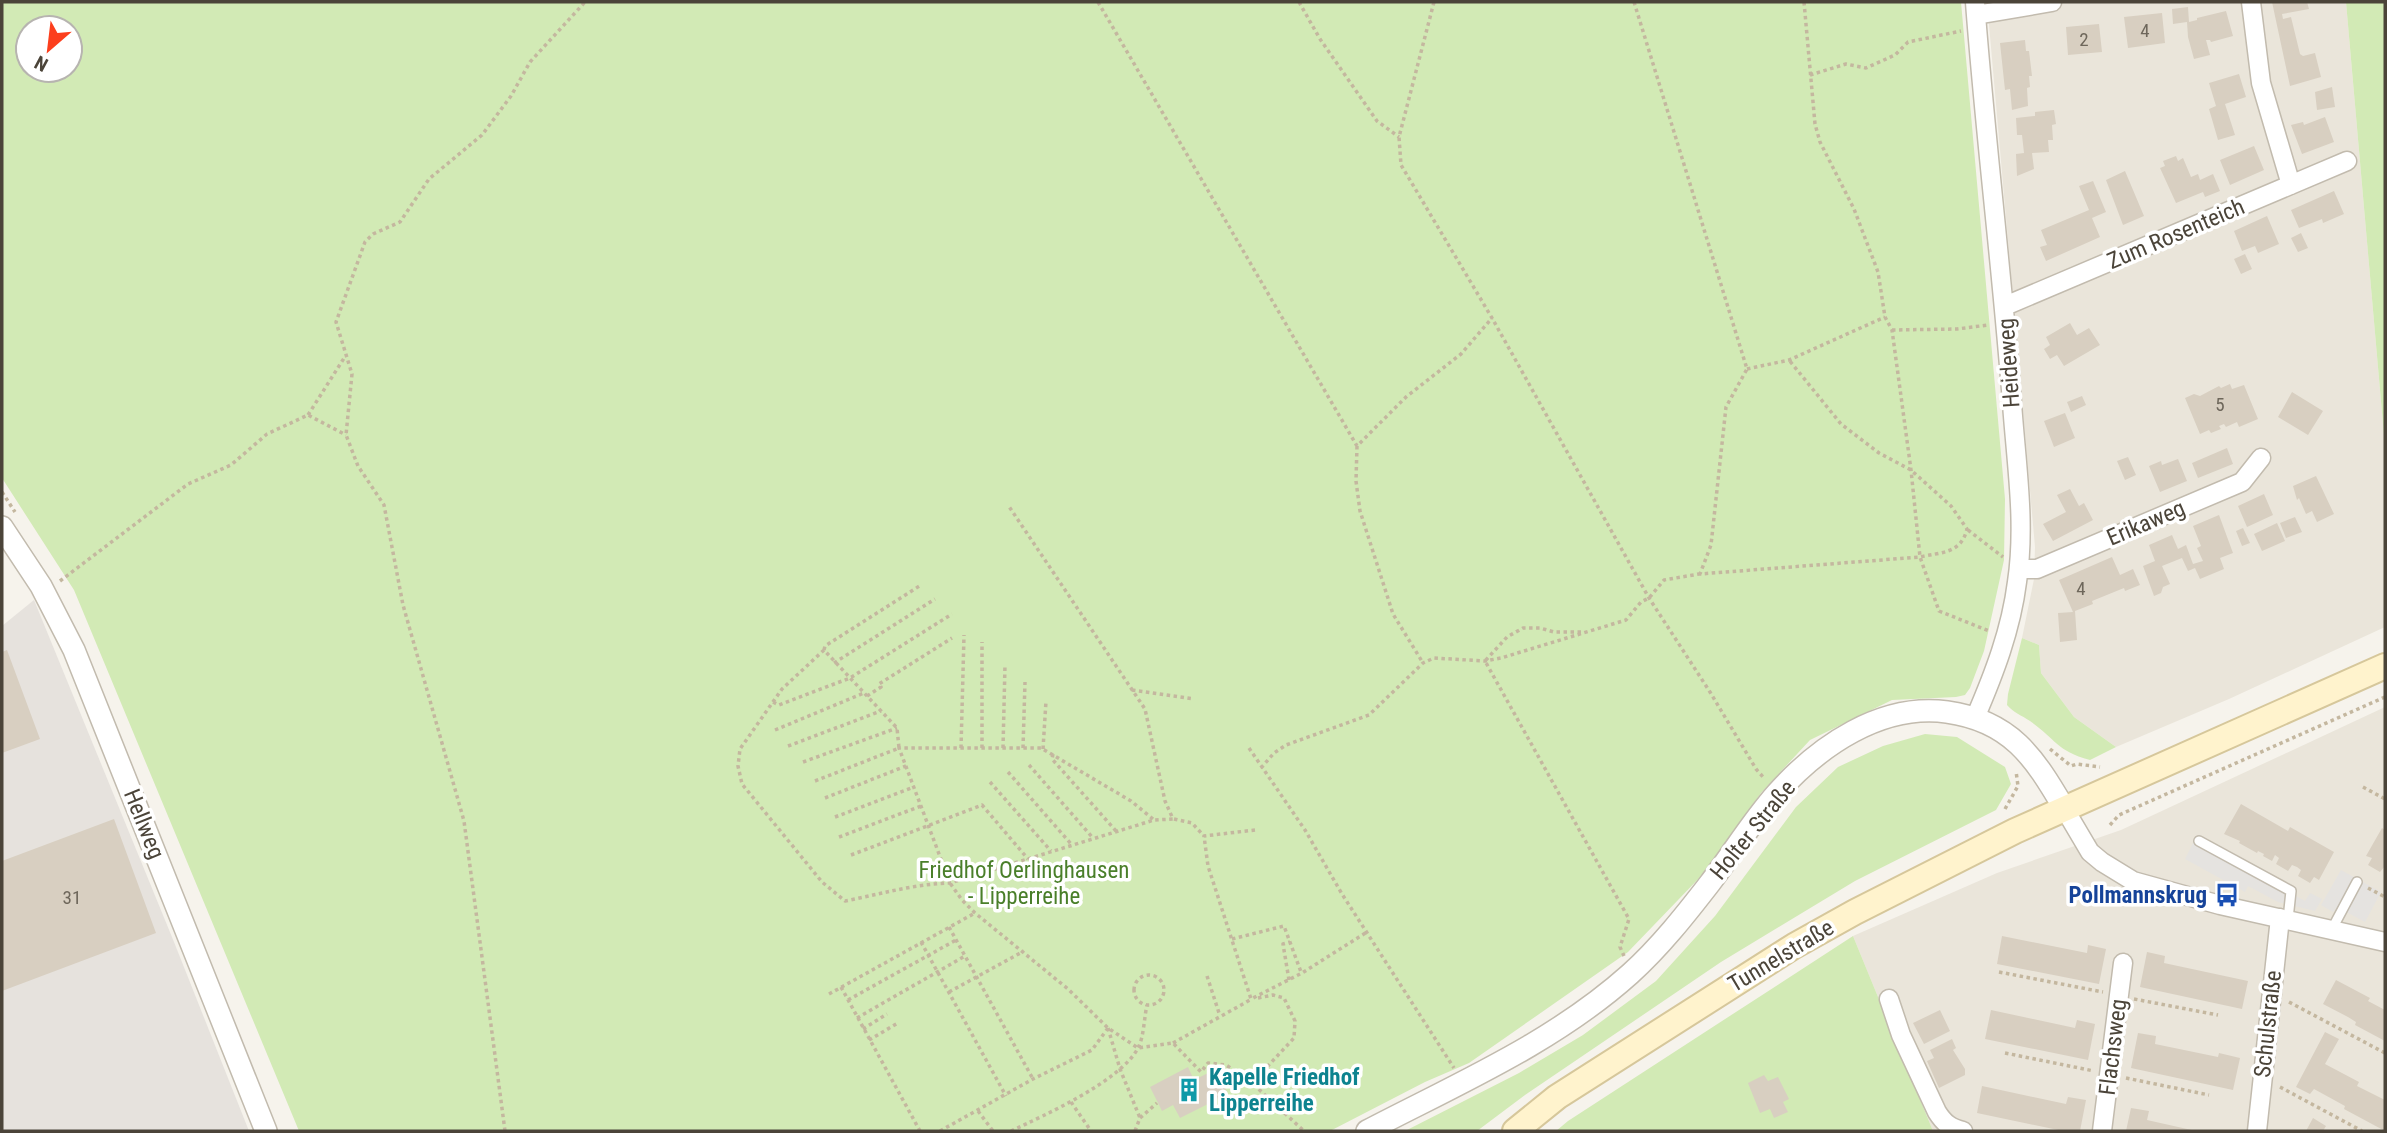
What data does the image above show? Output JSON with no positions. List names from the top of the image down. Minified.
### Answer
{"streets":{"main road":["Tunnelstraße"],"street":["Zum Rosenteich","Heideweg","Erikaweg","Hellweg","Holter Straße","Schulstraße","Flachsweg"]},"crossings":[["Zum Rosenteich","Heideweg"],["Heideweg","Erikaweg"],["Heideweg","Holter Straße"],["Holter Straße","Tunnelstraße"]],"parks":["Friedhof Oerlinghausen - Lipperreihe"],"places":{"bus stop":["Pollmannskrug"],"building":["Kapelle Friedhof Lipperreihe"]},"house_numbers":["4","2","5","4","31"],"north":"bottom left"}
